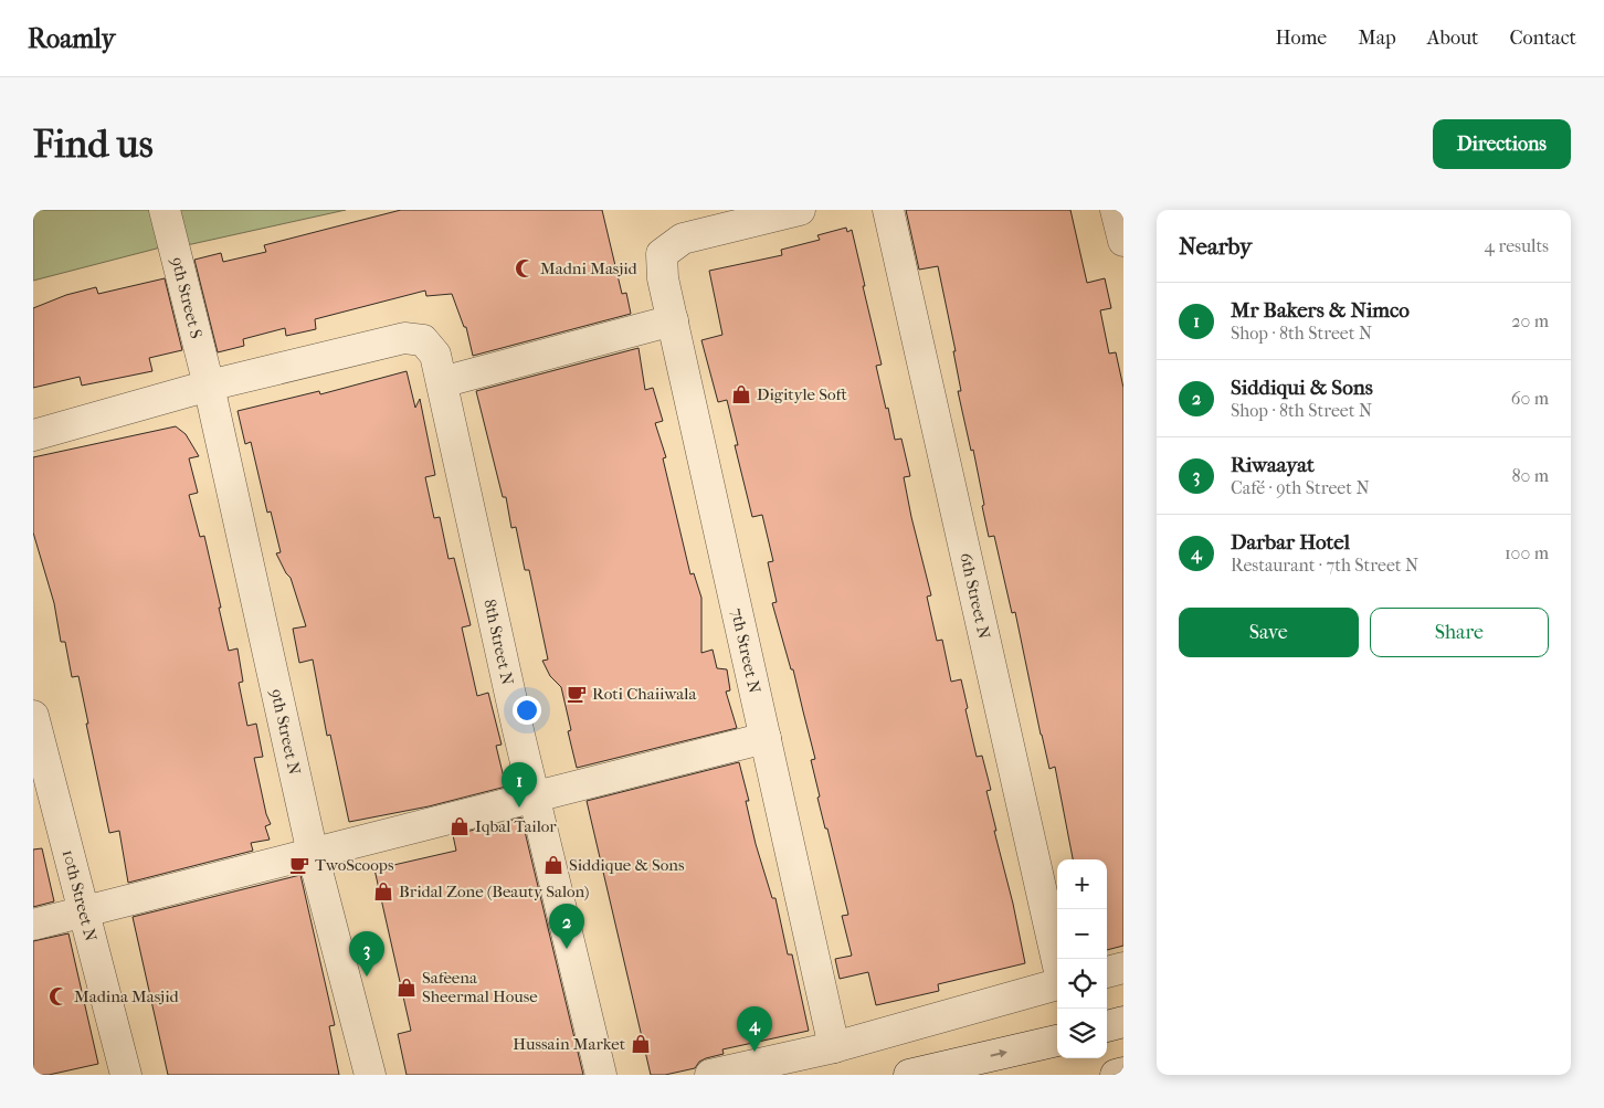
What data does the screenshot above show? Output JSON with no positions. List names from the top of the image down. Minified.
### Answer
{"streets":{"street":["9th Street S","6th Street N","8th Street N","7th Street N","9th Street N","10th Street N"]},"crossings":[["9th Street S","8th Street N"],["9th Street S","9th Street N"],["8th Street N","9th Street N"]],"places":{"mosque":["Madni Masjid","Madina Masjid"],"shop":["Digityle Soft","Iqbal Tailor","Siddique & Sons","Bridal Zone (Beauty Salon)","Safeena Sheermal House","Hussain Market"],"cafe":["Roti Chaiiwala","TwoScoops"]},"page":{"header":"Roamly","nav":["Home","Map","About","Contact"],"buttons":["Directions",["Save","Share"]],"title":"Find us","heading":["Nearby","4 results"],"list":[{"mark":"1","name":"Mr Bakers & Nimco","note":"Shop · 8th Street N","value":"20 m"},{"mark":"2","name":"Siddiqui & Sons","note":"Shop · 8th Street N","value":"60 m"},{"mark":"3","name":"Riwaayat","note":"Café · 9th Street N","value":"80 m"},{"mark":"4","name":"Darbar Hotel","note":"Restaurant · 7th Street N","value":"100 m"}],"pins":["1","2","3","4"],"map_buttons":["+","−"]}}
